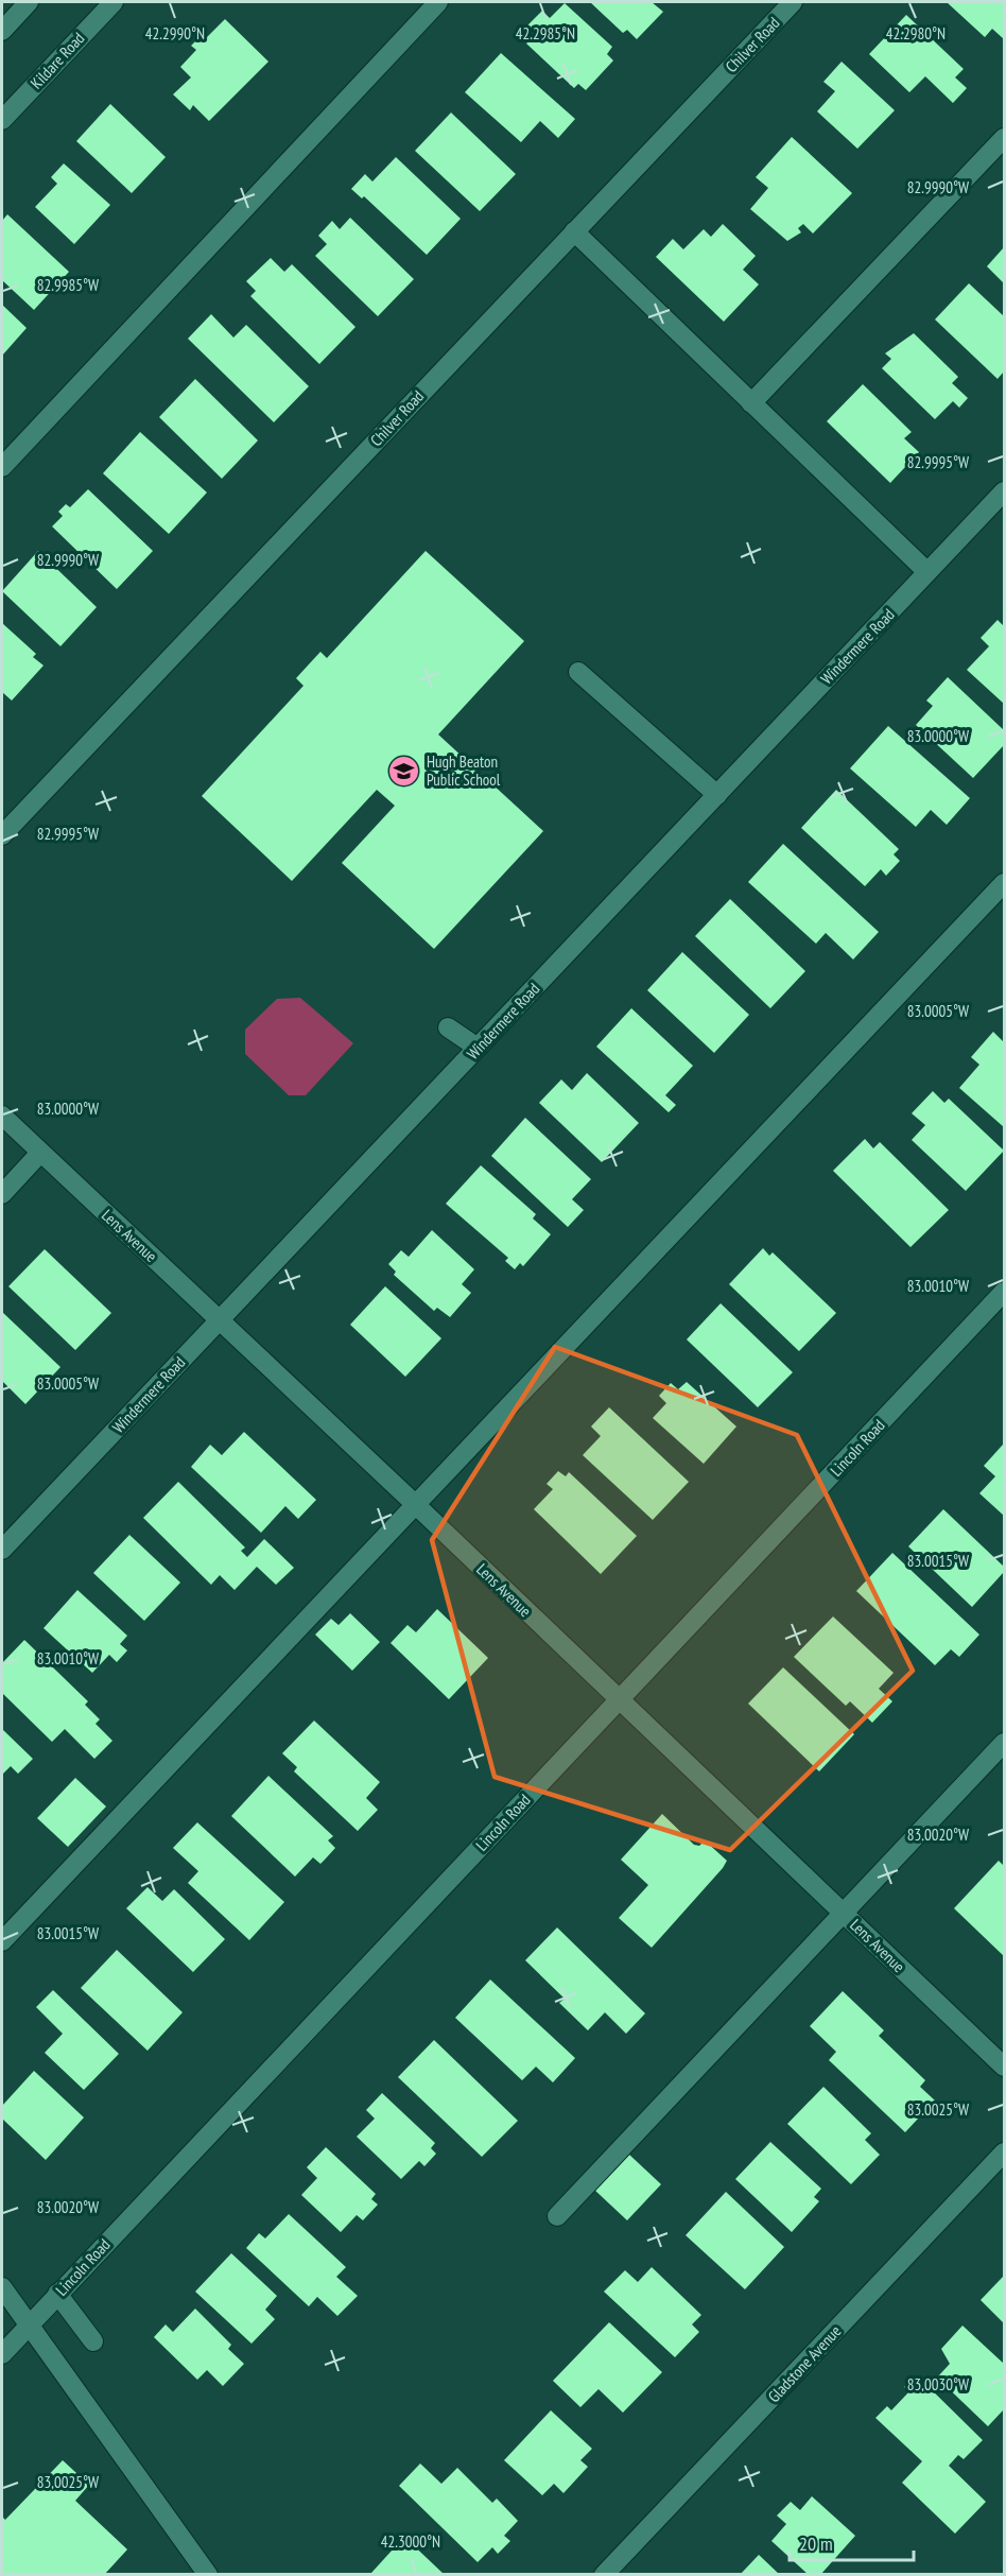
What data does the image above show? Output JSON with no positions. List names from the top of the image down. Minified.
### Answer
{"streets":{"street":["Chilver Road","Kildare Road","Windermere Road","Lens Avenue","Lincoln Road","Gladstone Avenue"]},"crossings":[["Windermere Road","Lens Avenue"],["Lens Avenue","Lincoln Road"]],"places":{"school or university":["Hugh Beaton Public School"]},"scale_bar":"20 m","coordinates":["42.2990°N","42.2985°N","42.2980°N","82.9990°W","82.9985°W","82.9995°W","83.0000°W","83.0005°W","83.0010°W","83.0015°W","83.0020°W","83.0025°W","83.0030°W","42.3000°N"]}
